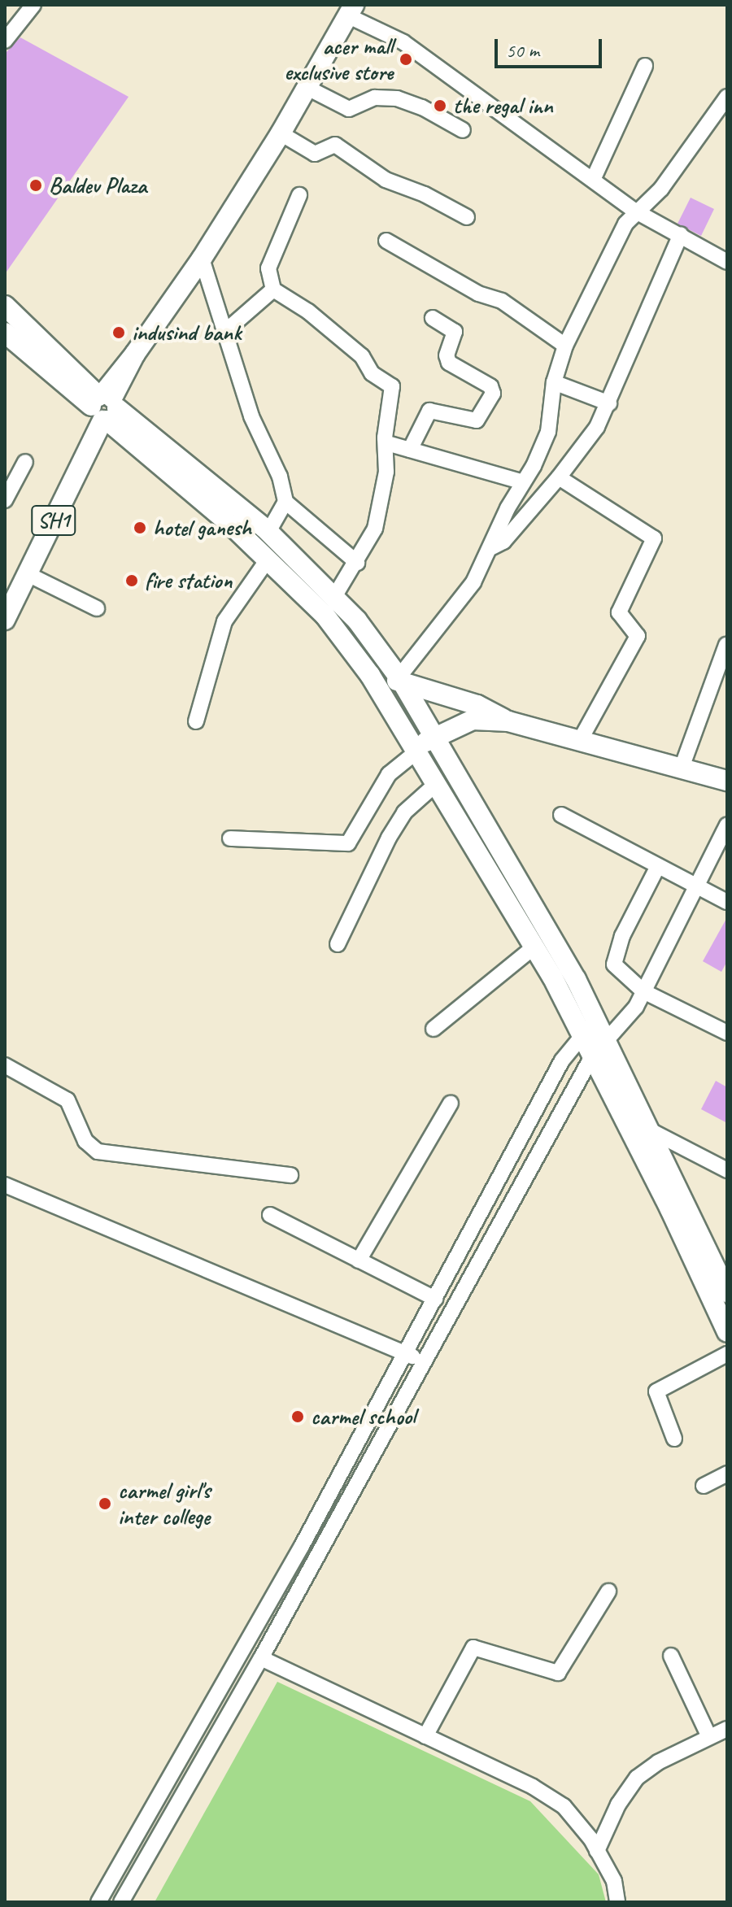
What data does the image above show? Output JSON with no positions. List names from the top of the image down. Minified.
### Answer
{"streets":{"main road":["SH1"]},"places":["acer mall exclusive store","the regal inn","Baldev Plaza","indusind bank","hotel ganesh","fire station","carmel school","carmel girl's inter college"],"scale_bar":"50 m"}
